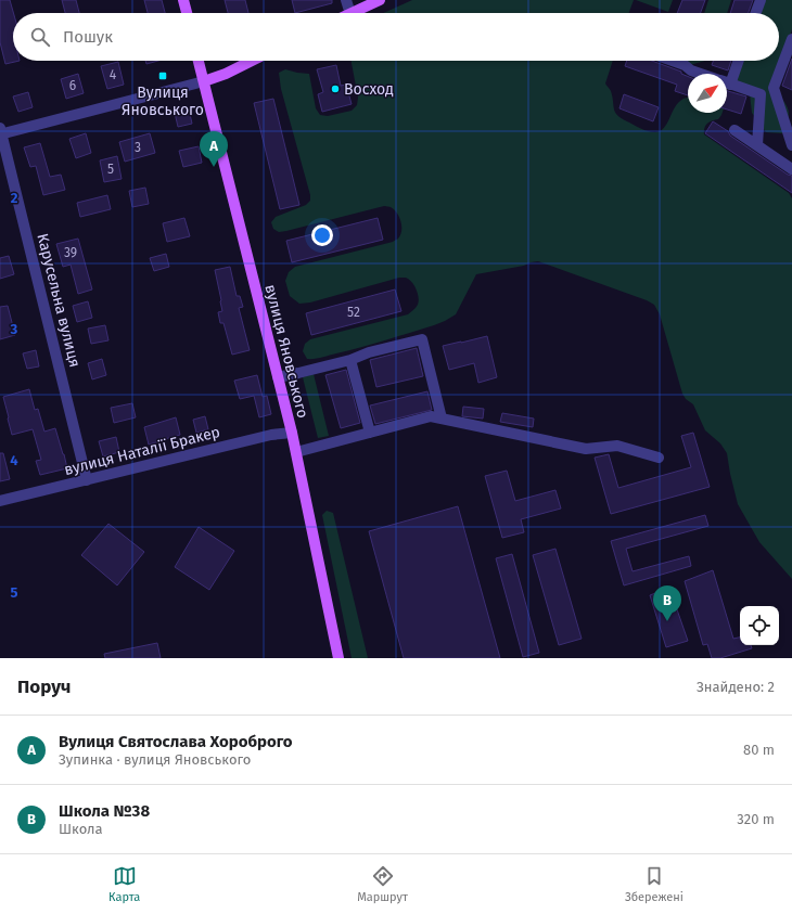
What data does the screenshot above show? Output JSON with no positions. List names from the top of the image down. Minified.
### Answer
{"streets":{"main road":["вулиця Яновського"],"street":["Карусельна вулиця","вулиця Наталії Бракер"]},"crossings":[["Карусельна вулиця","вулиця Наталії Бракер"],["вулиця Яновського","вулиця Наталії Бракер"]],"places":{"transit":["Вулиця Яновського"],"other":["Восход"]},"house_numbers":["4","6","3","5","39","52"],"north":"top right","page":{"search":"Пошук","pins":["A","B"],"heading":["Поруч","Знайдено: 2"],"list":[{"mark":"A","name":"Вулиця Святослава Хороброго","note":"Зупинка · вулиця Яновського","value":"80 m"},{"mark":"B","name":"Школа №38","note":"Школа","value":"320 m"}],"nav":["Карта","Маршрут","Збережені"]},"grid":{"rows":["2","3","4","5"]}}
